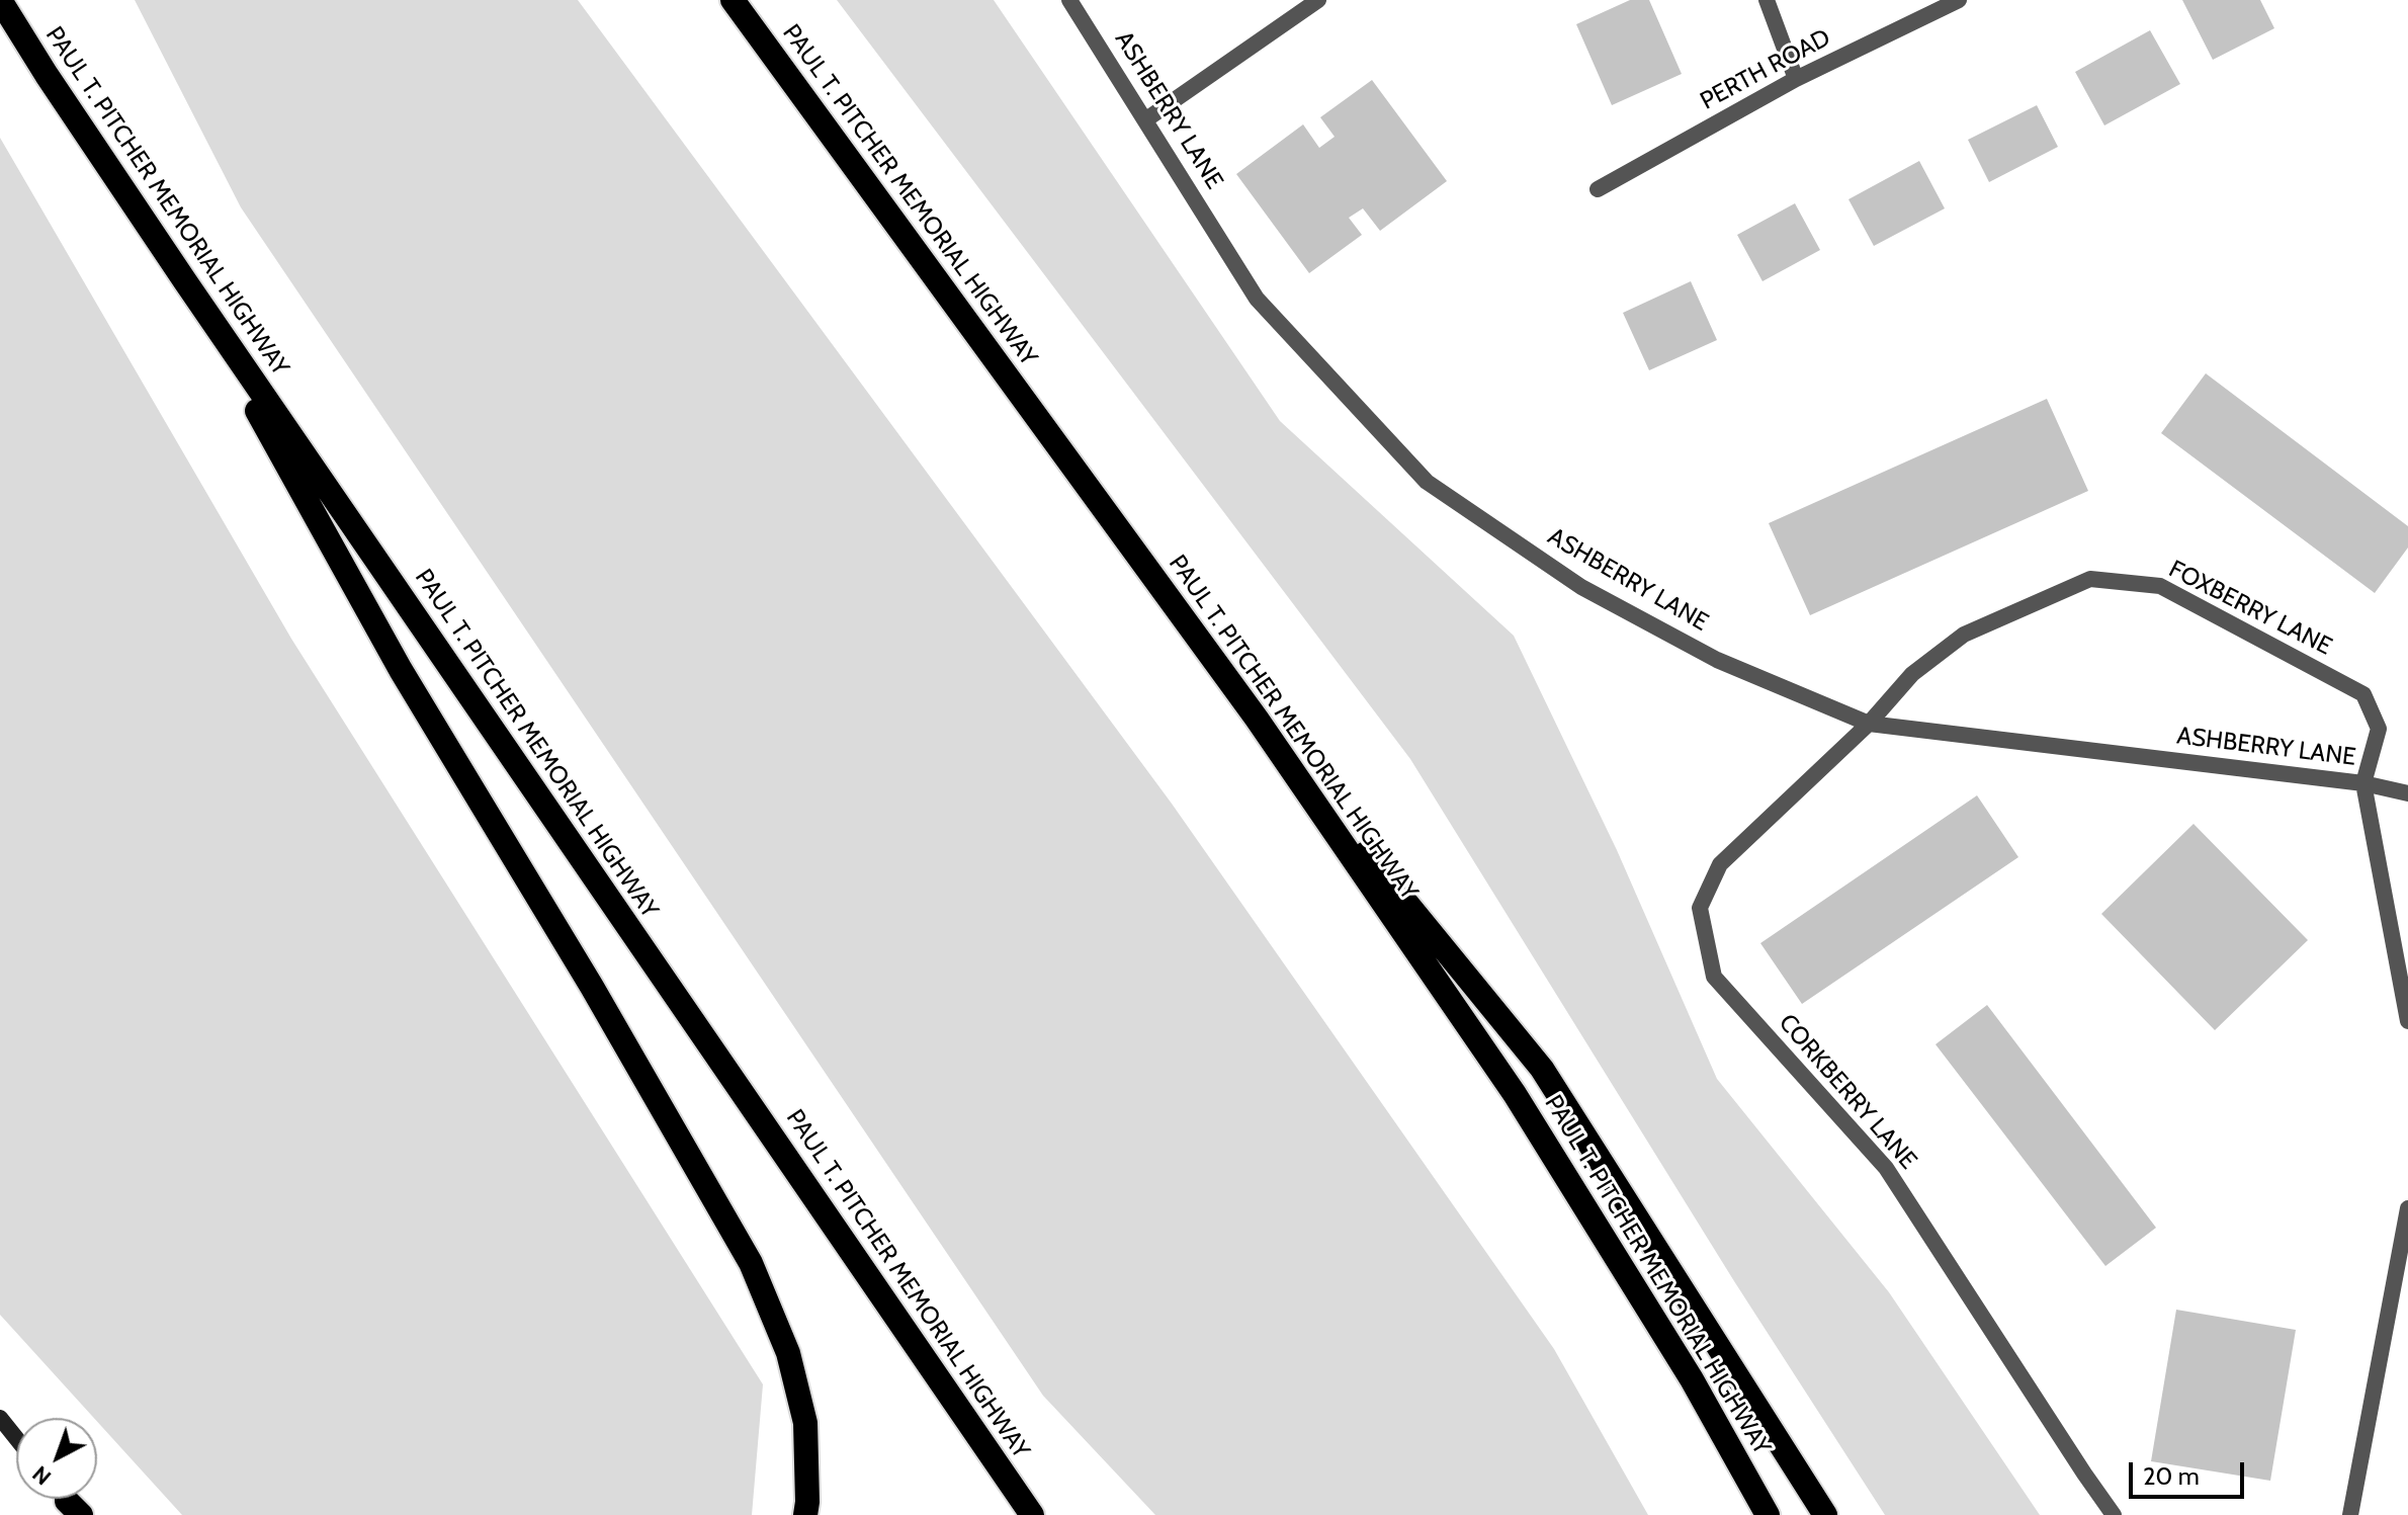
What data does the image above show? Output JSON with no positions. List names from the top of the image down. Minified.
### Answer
{"streets":{"highway":["PAUL T. PITCHER MEMORIAL HIGHWAY"],"street":["PERTH ROAD","ASHBERRY LANE","FOXBERRY LANE","CORKBERRY LANE"]},"crossings":[["ASHBERRY LANE","FOXBERRY LANE"],["ASHBERRY LANE","CORKBERRY LANE"],["FOXBERRY LANE","CORKBERRY LANE"]],"scale_bar":"20 m","north":"bottom left"}
